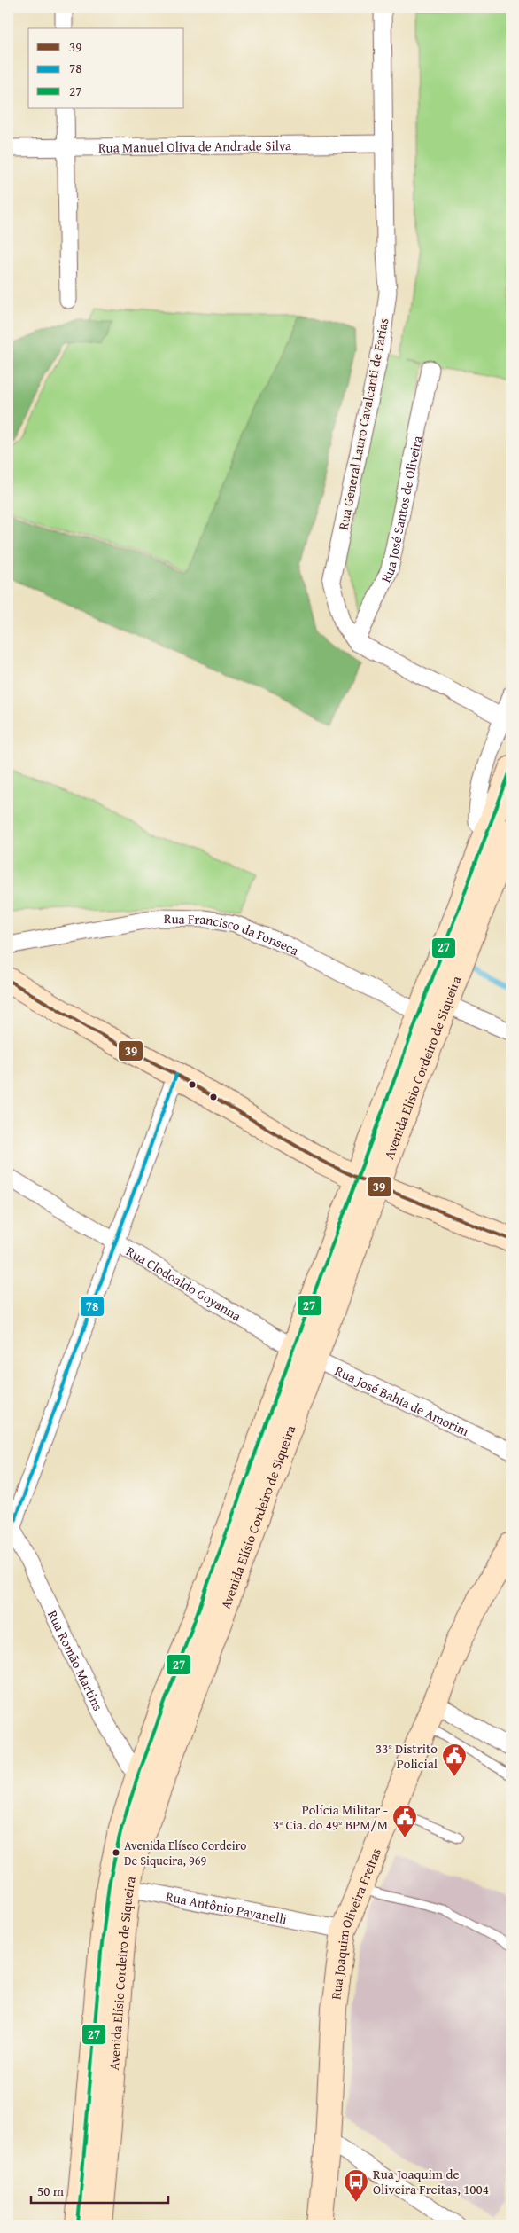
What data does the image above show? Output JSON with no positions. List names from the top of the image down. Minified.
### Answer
{"streets":{"main road":["Avenida Elísio Cordeiro de Siqueira","Rua Joaquim Oliveira Freitas"],"street":["Rua Manuel Oliva de Andrade Silva","Rua General Lauro Cavalcanti de Farias","Rua José Santos de Oliveira","Rua Francisco da Fonseca","Rua Clodoaldo Goyanna","Rua José Bahia de Amorim","Rua Romão Martins","Rua Antônio Pavanelli"]},"crossings":[["Rua Manuel Oliva de Andrade Silva","Rua General Lauro Cavalcanti de Farias"],["Rua General Lauro Cavalcanti de Farias","Rua José Santos de Oliveira"],["Rua Francisco da Fonseca","Avenida Elísio Cordeiro de Siqueira"],["Avenida Elísio Cordeiro de Siqueira","Rua Clodoaldo Goyanna"],["Avenida Elísio Cordeiro de Siqueira","Rua José Bahia de Amorim"],["Avenida Elísio Cordeiro de Siqueira","Rua Romão Martins"],["Avenida Elísio Cordeiro de Siqueira","Rua Antônio Pavanelli"],["Rua Clodoaldo Goyanna","Rua José Bahia de Amorim"],["Rua Antônio Pavanelli","Rua Joaquim Oliveira Freitas"]],"places":{"public building":["33º Distrito Policial","Polícia Militar - 3ª Cia. do 49º BPM/M"],"other":["Avenida Elíseo Cordeiro De Siqueira, 969"],"bus stop":["Rua Joaquim de Oliveira Freitas, 1004"]},"lines":["transit line 27","transit line 39","transit line 78"],"legend":["39","78","27"],"scale_bar":"50 m"}
